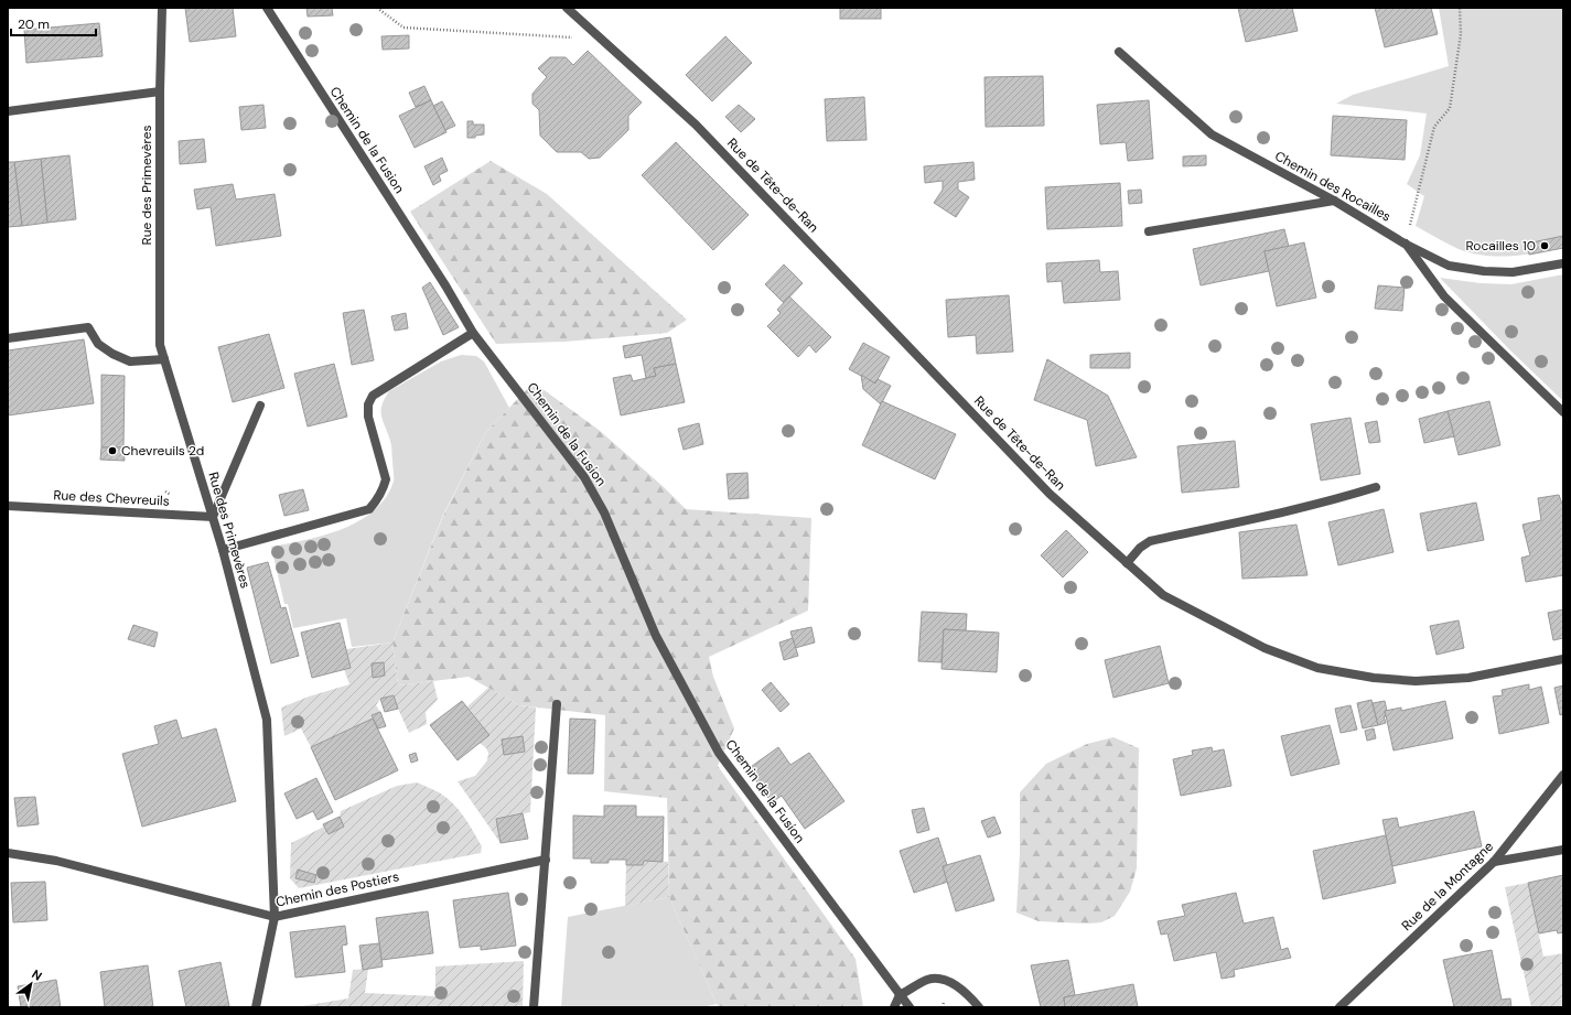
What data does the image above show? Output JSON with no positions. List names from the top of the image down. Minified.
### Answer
{"streets":{"street":["Chemin de la Fusion","Rue des Primevères","Rue de Tête-de-Ran","Chemin des Rocailles","Rue des Chevreuils","Rue de la Montagne","Chemin des Postiers"]},"crossings":[["Rue des Primevères","Rue des Chevreuils"],["Rue des Primevères","Chemin des Postiers"]],"places":["Rocailles 10","Chevreuils 2d"],"scale_bar":"20 m","north":"top right"}
